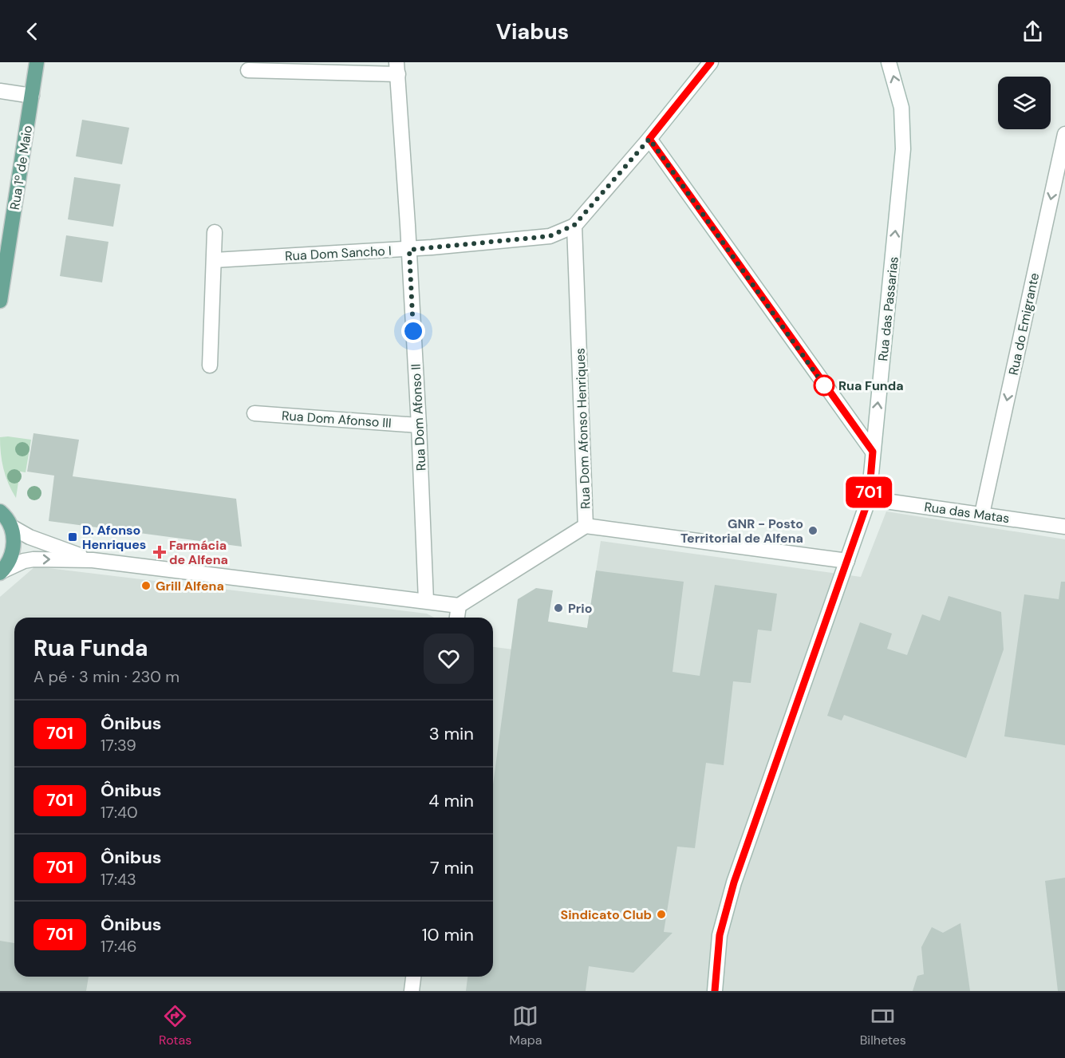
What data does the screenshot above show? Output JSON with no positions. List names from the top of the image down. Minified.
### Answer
{"streets":{"main road":["Rua 1º de Maio"],"street":["Rua Dom Sancho I","Rua das Passarias","Rua do Emigrante","Rua Dom Afonso II","Rua Dom Afonso III","Rua Dom Afonso Henriques","Rua das Matas"]},"crossings":[["Rua Dom Sancho I","Rua Dom Afonso II"],["Rua Dom Sancho I","Rua Dom Afonso Henriques"],["Rua das Passarias","Rua das Matas"],["Rua do Emigrante","Rua das Matas"],["Rua Dom Afonso II","Rua Dom Afonso III"]],"one_way":["Rua das Passarias","Rua do Emigrante"],"places":{"other":["Rua Funda","GNR - Posto Territorial de Alfena","Grill Alfena","Prio","Sindicato Club"],"transit":["D. Afonso Henriques"],"health":["Farmácia de Alfena"]},"lines":["bus line 701"],"page":{"header":"Viabus","on_map":"701","heading":["Rua Funda","A pé · 3 min · 230 m"],"list":[{"mark":"701","name":"Ônibus","note":"17:39","value":"3 min"},{"mark":"701","name":"Ônibus","note":"17:40","value":"4 min"},{"mark":"701","name":"Ônibus","note":"17:43","value":"7 min"},{"mark":"701","name":"Ônibus","note":"17:46","value":"10 min"}],"tabs":["Rotas","Mapa","Bilhetes"]}}
